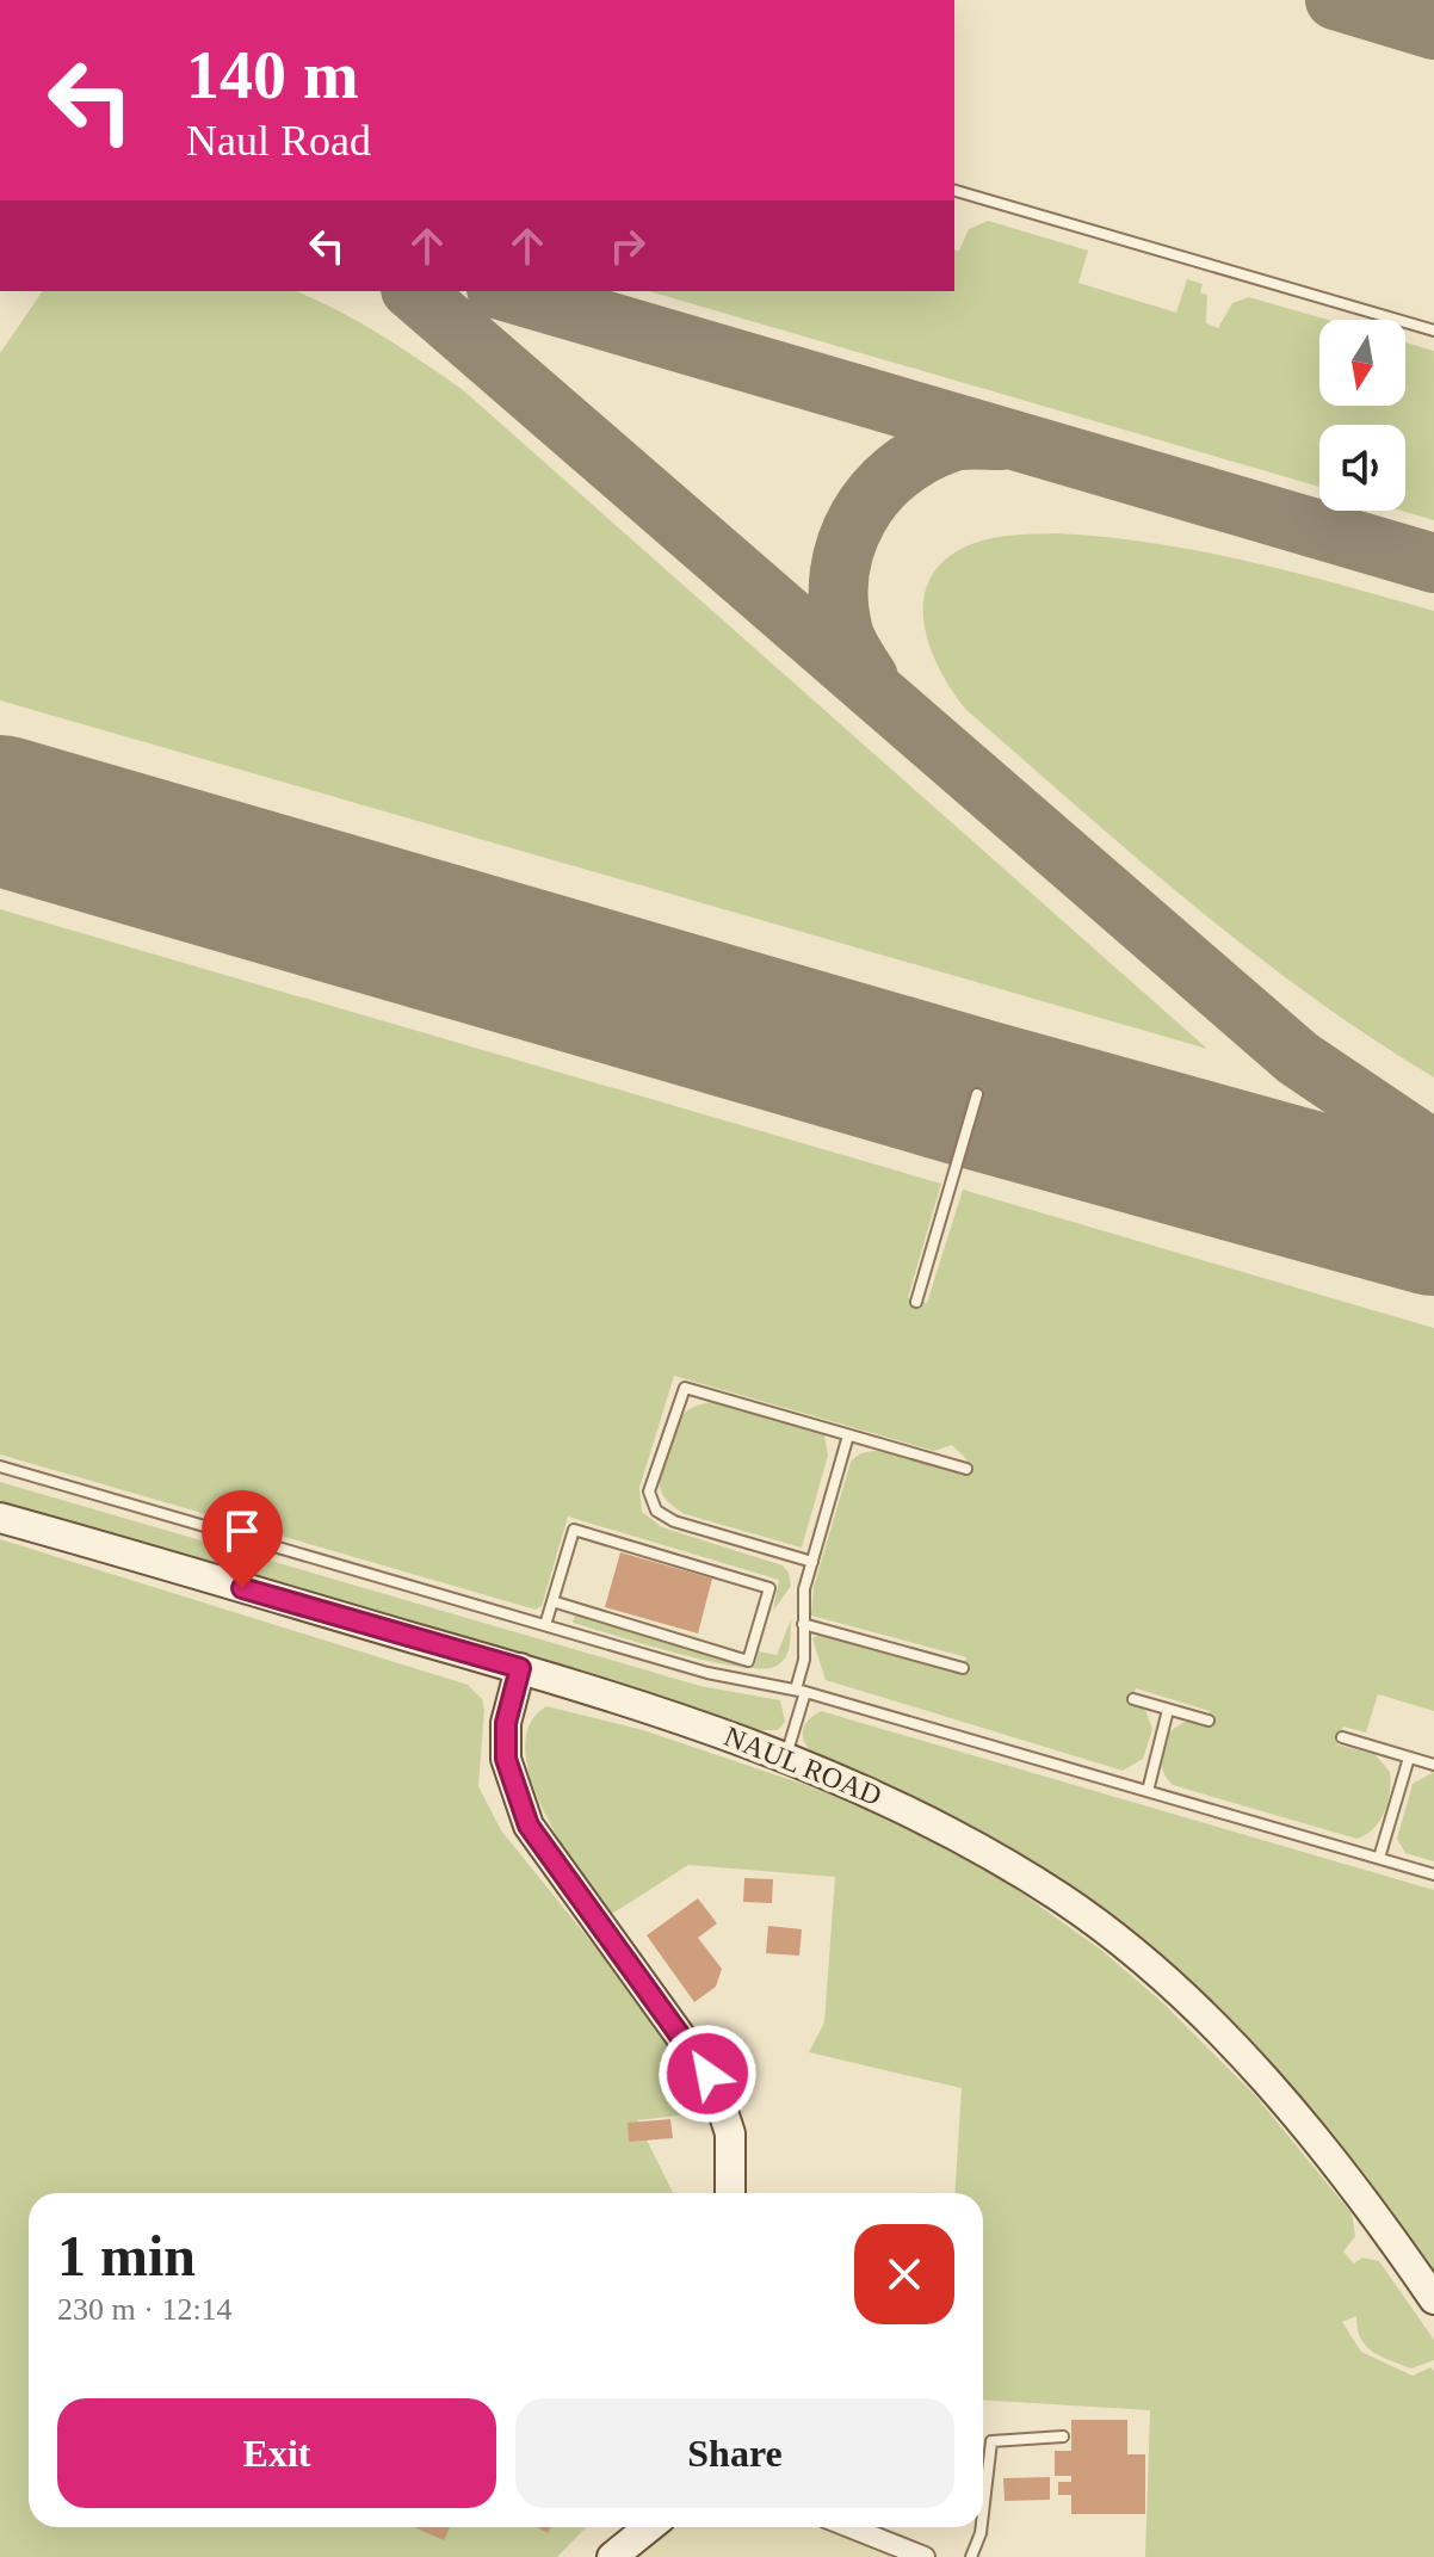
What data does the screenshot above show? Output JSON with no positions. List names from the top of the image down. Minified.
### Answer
{"streets":{"street":["NAUL ROAD"]},"north":"bottom","page":{"turn":["140 m","Naul Road"],"heading":["1 min","230 m · 12:14"],"buttons":["Exit","Share"]}}
